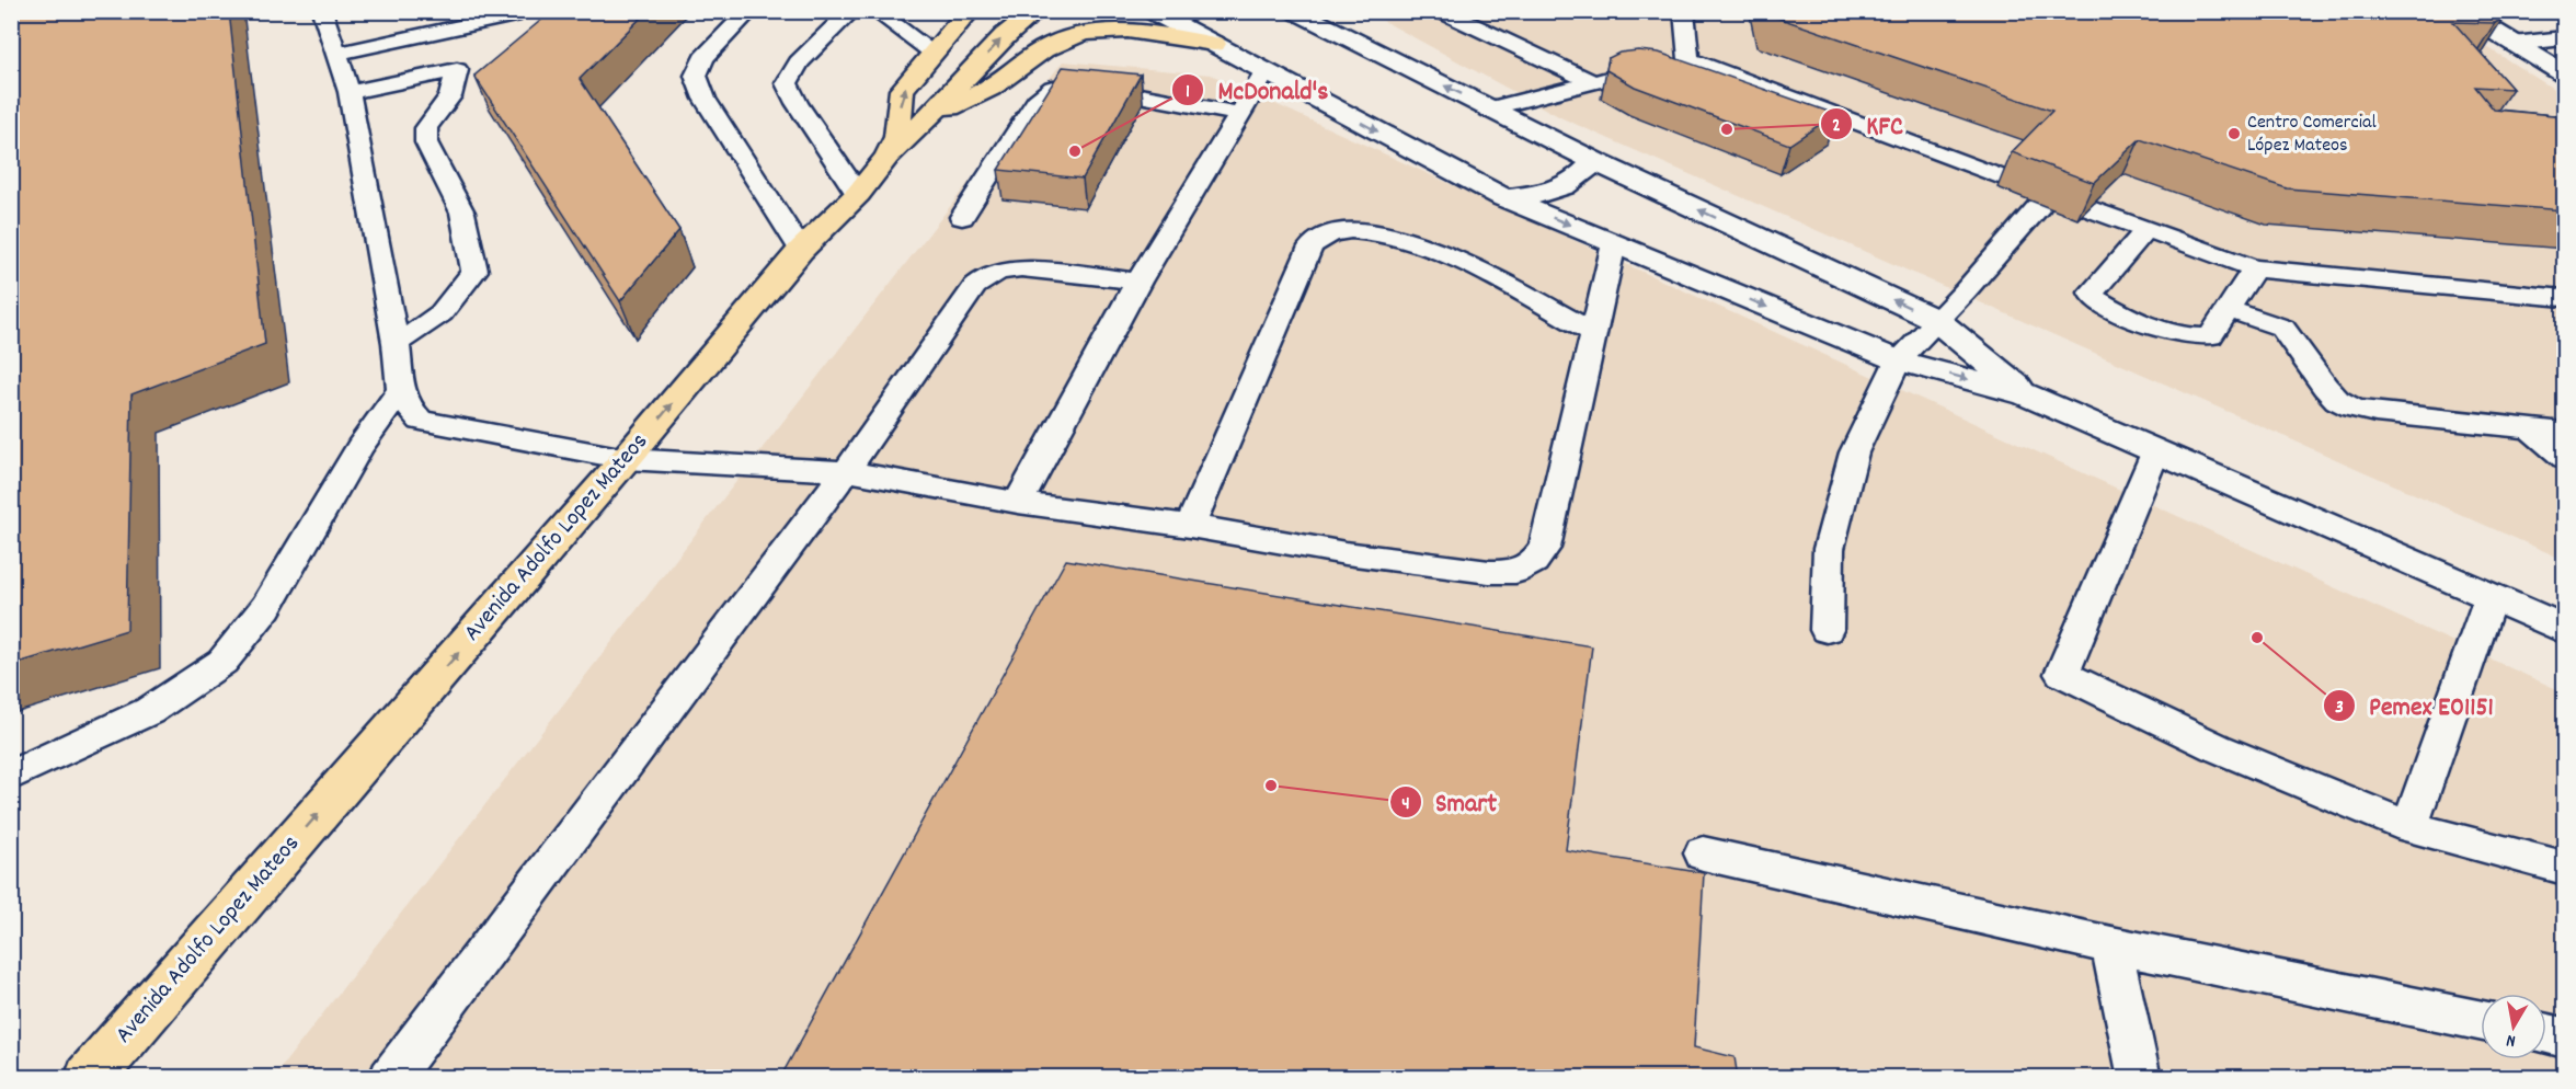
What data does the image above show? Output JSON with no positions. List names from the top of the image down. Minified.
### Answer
{"streets":{"main road":["Avenida Adolfo Lopez Mateos"]},"one_way":["Avenida Adolfo Lopez Mateos"],"places":["KFC","Centro Comercial López Mateos","McDonald's","Pemex E01151","Smart"],"north":"bottom"}
